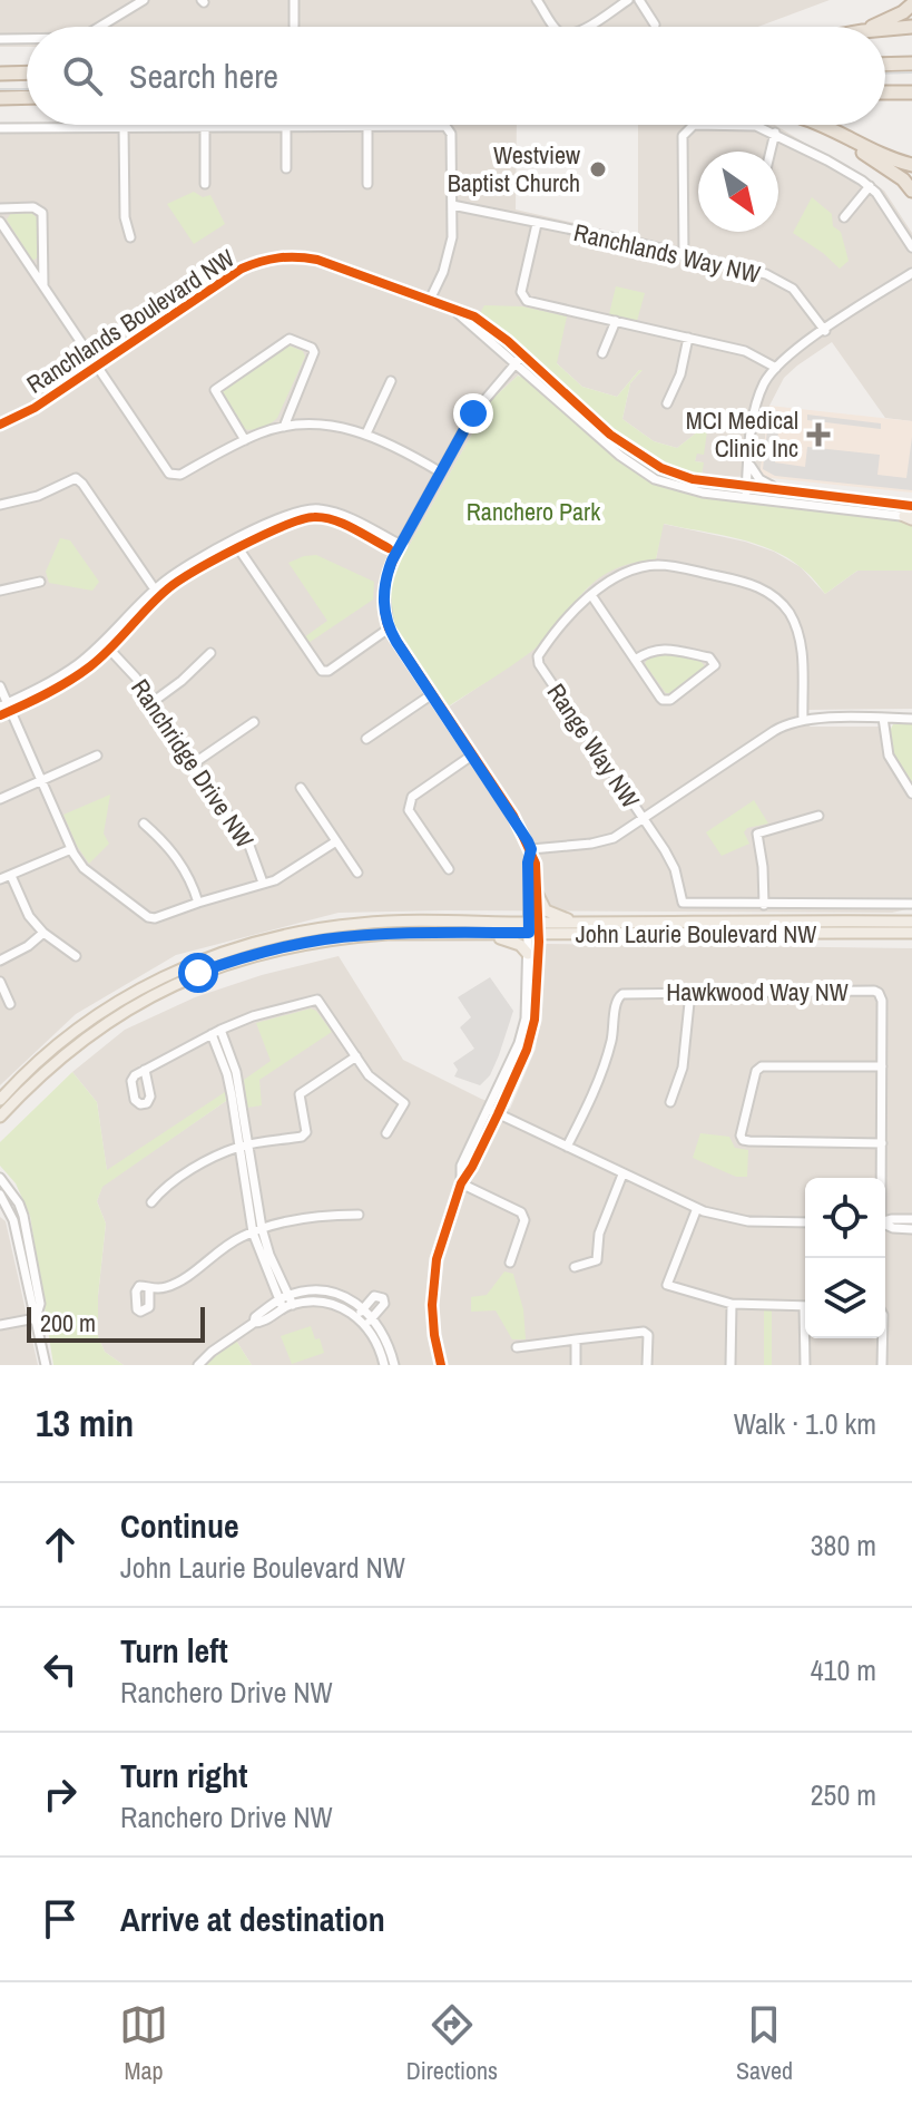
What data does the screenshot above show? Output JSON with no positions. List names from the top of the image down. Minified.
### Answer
{"streets":{"main road":["John Laurie Boulevard NW"],"street":["Ranchlands Way NW","Ranchlands Boulevard NW","Range Way NW","Ranchridge Drive NW","Hawkwood Way NW"]},"parks":["Ranchero Park"],"places":{"other":["Westview Baptist Church"],"health":["MCI Medical Clinic Inc"]},"scale_bar":"200 m","north":"bottom right","page":{"search":"Search here","scale":"200 m","heading":["13 min","Walk · 1.0 km"],"list":[["Continue","John Laurie Boulevard NW","380 m"],["Turn left","Ranchero Drive NW","410 m"],["Turn right","Ranchero Drive NW","250 m"],"Arrive at destination"],"nav":["Map","Directions","Saved"]}}
